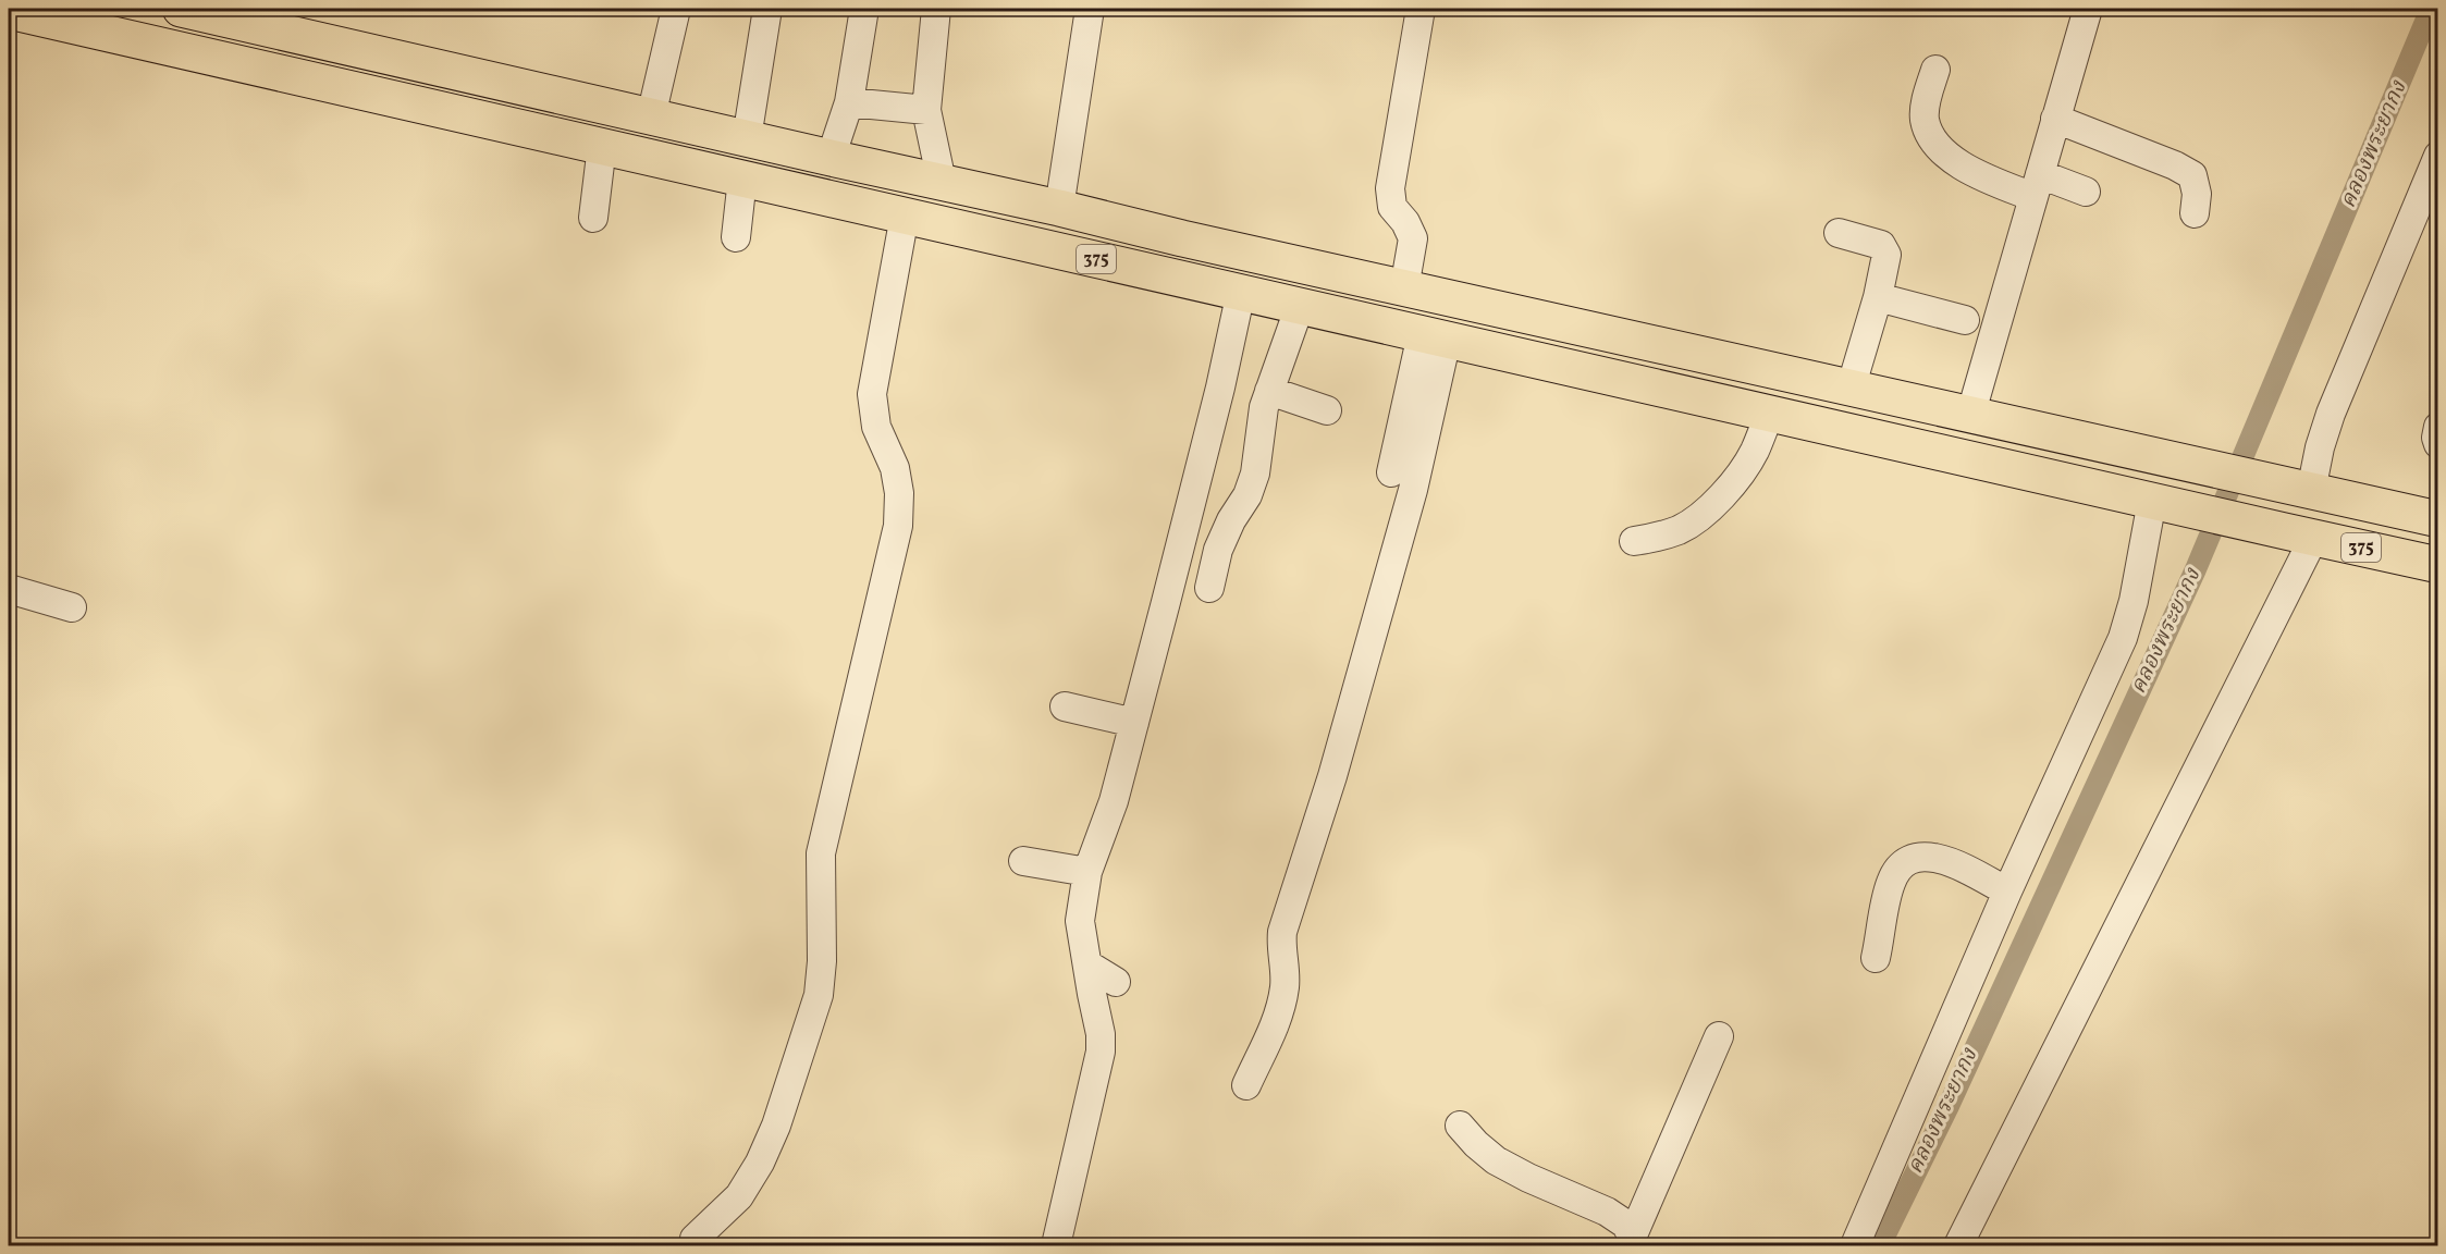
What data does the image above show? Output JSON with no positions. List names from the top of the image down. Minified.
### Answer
{"streets":{"main road":["375"]},"water":["คลองพระยากง"]}
